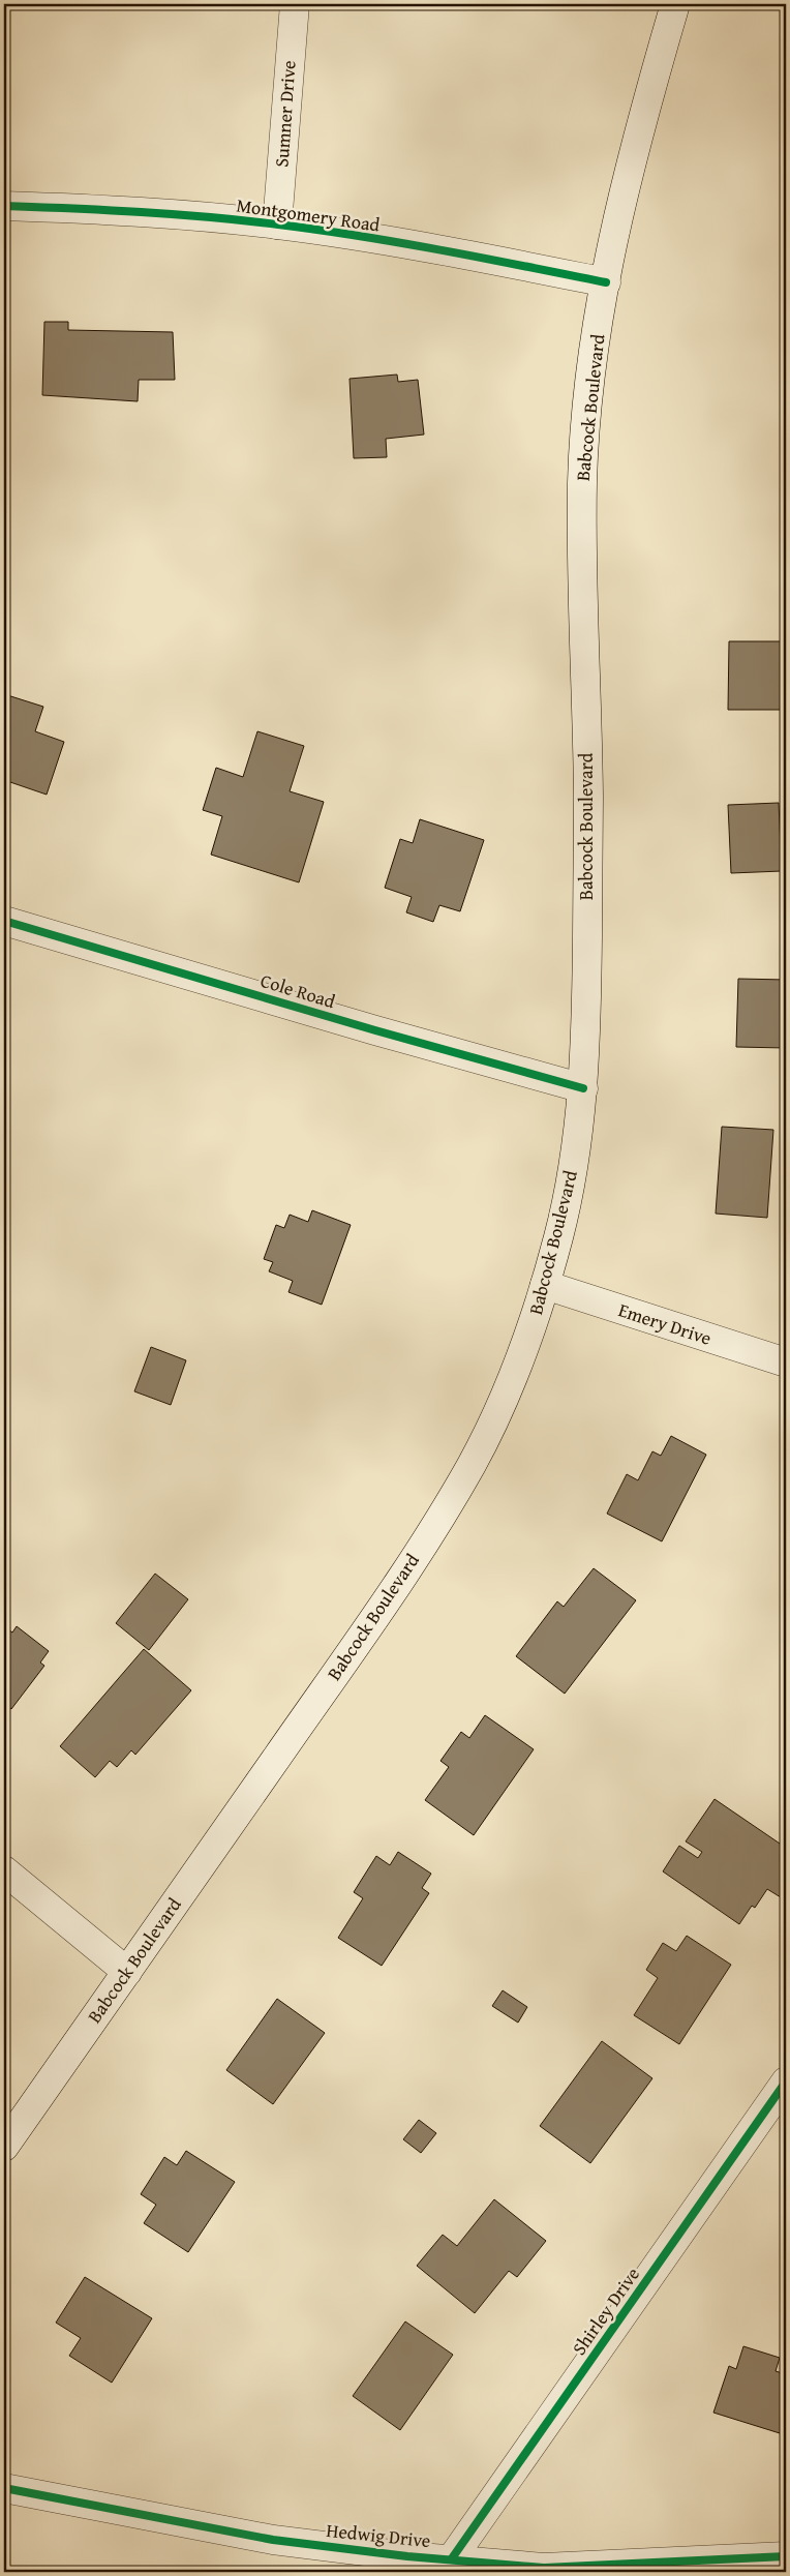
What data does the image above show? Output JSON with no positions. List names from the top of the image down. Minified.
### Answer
{"streets":{"street":["Sumner Drive","Montgomery Road","Babcock Boulevard","Cole Road","Emery Drive","Shirley Drive","Hedwig Drive"]},"crossings":[["Sumner Drive","Montgomery Road"],["Montgomery Road","Babcock Boulevard"],["Babcock Boulevard","Cole Road"],["Babcock Boulevard","Emery Drive"],["Shirley Drive","Hedwig Drive"]]}
